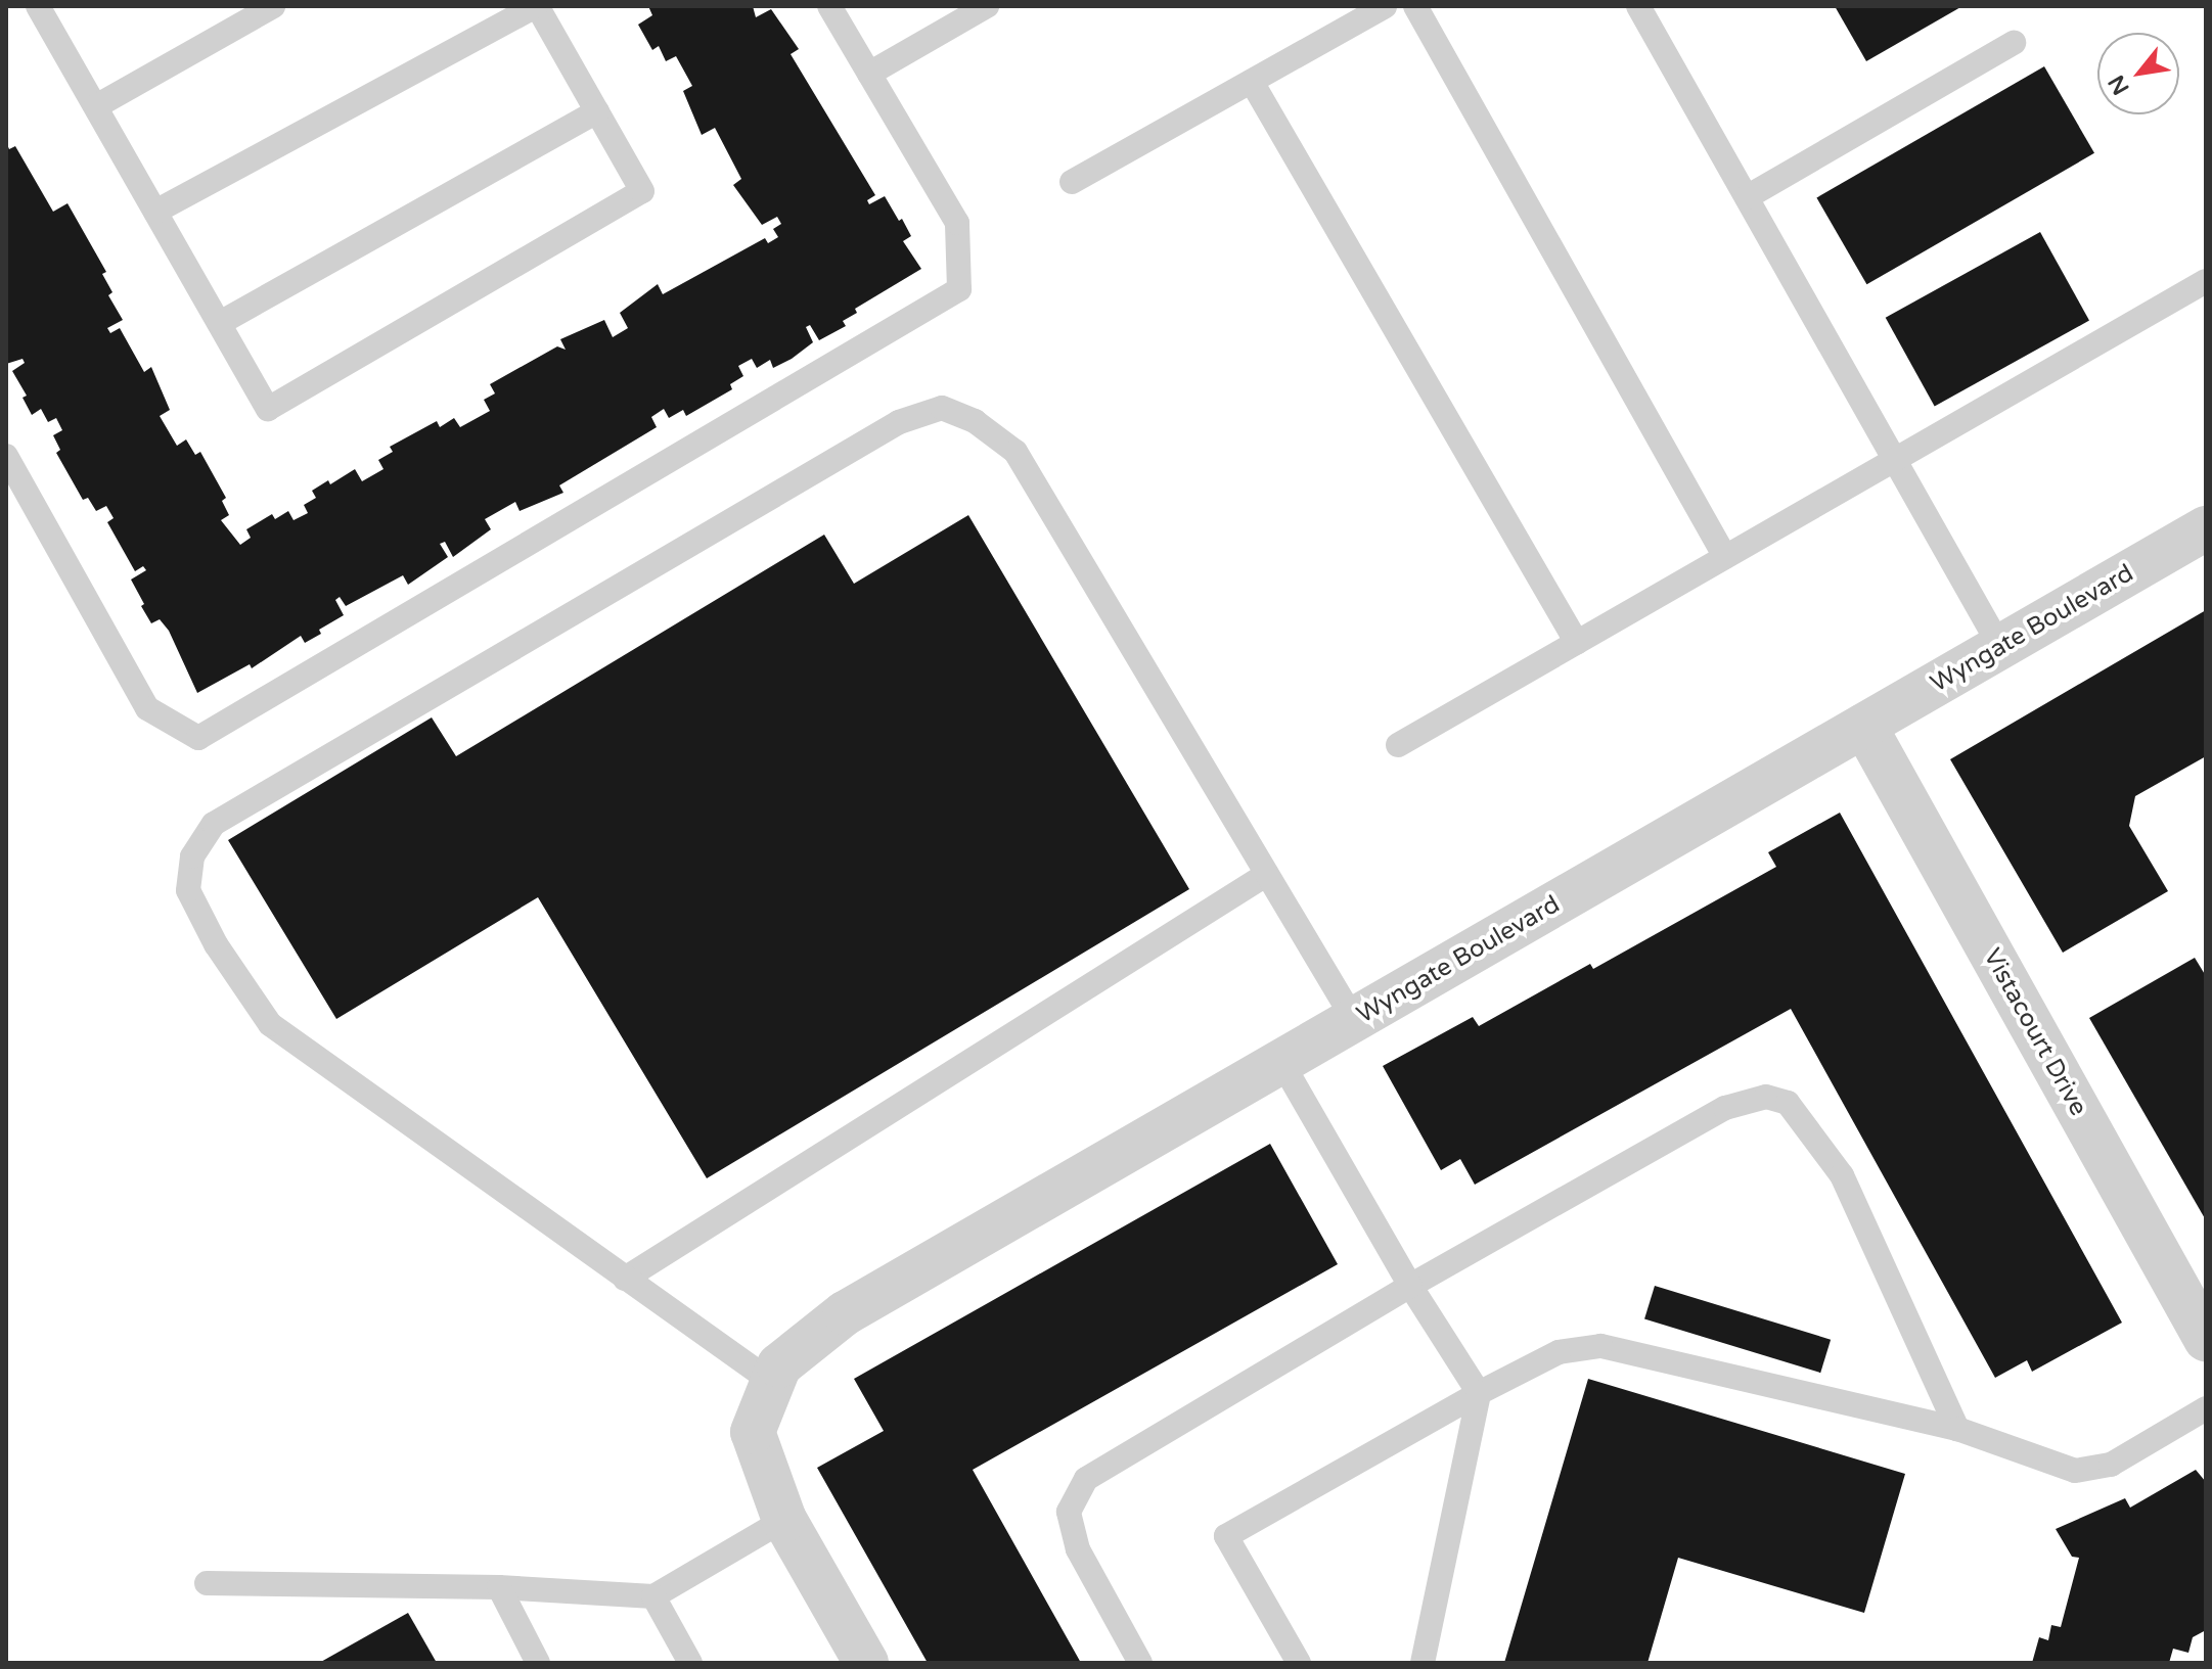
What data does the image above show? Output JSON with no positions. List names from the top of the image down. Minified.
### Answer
{"streets":{"street":["Wyngate Boulevard","Vistacourt Drive"]},"crossings":[["Wyngate Boulevard","Vistacourt Drive"]],"north":"bottom left"}
